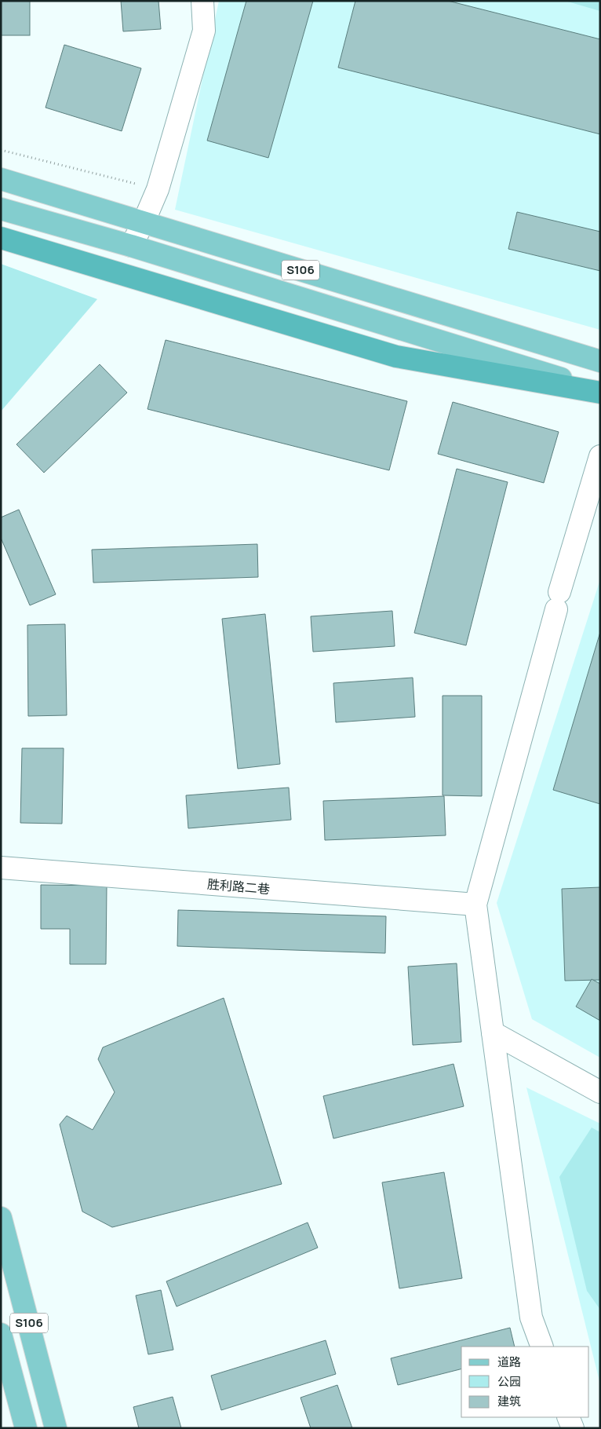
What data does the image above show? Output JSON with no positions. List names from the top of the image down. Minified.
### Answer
{"streets":{"main road":["S106"],"street":["胜利路二巷"]},"legend":["道路","公园","建筑"]}
